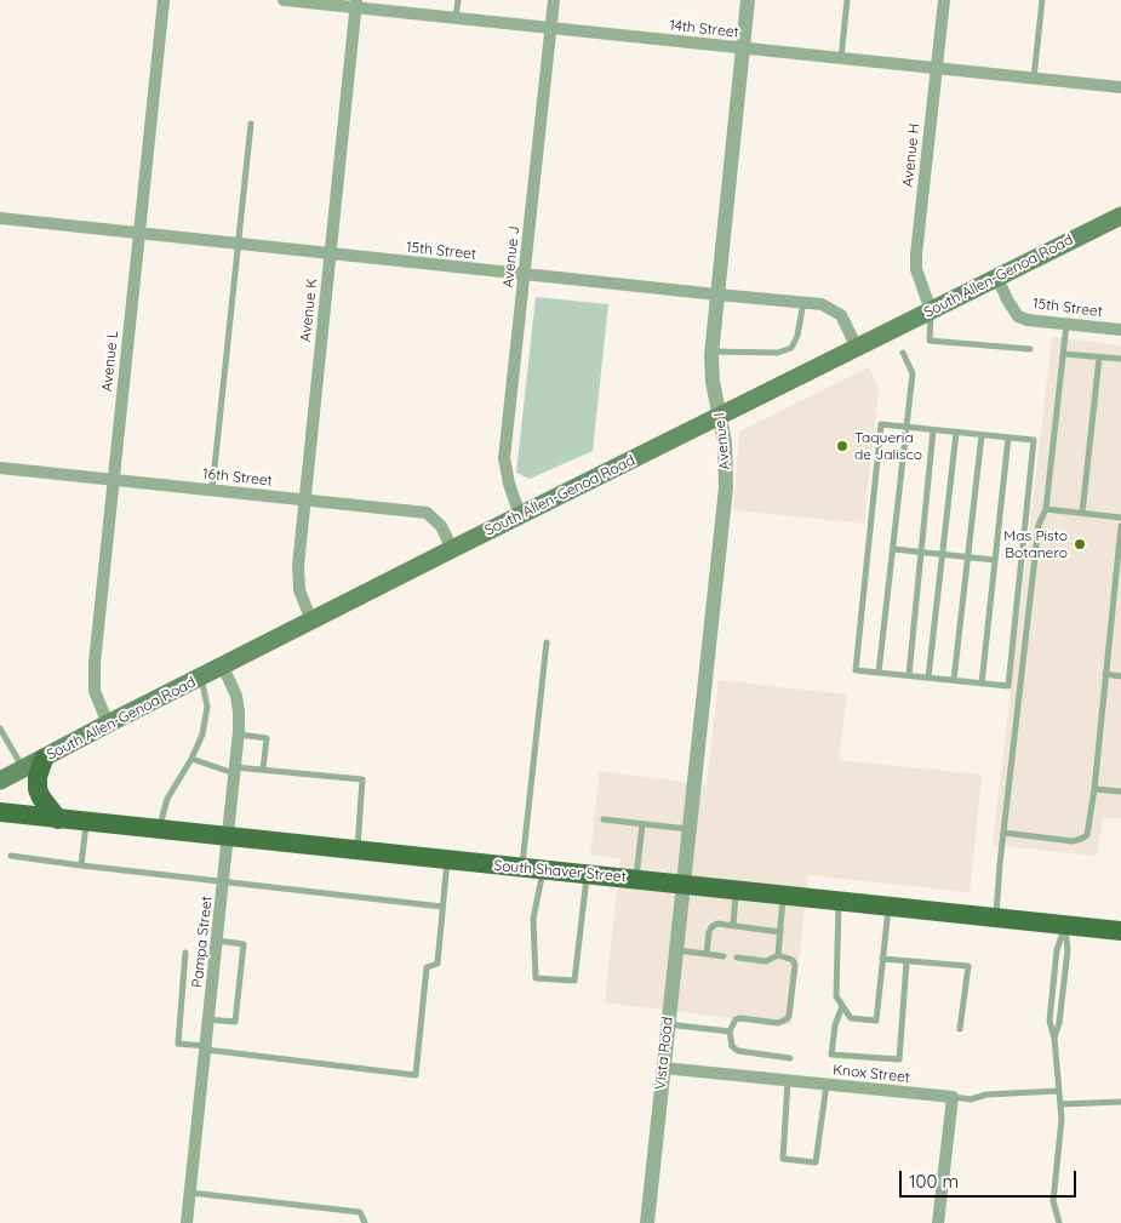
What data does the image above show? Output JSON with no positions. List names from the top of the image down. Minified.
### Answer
{"streets":{"main road":["South Allen-Genoa Road","South Shaver Street"],"street":["14th Street","Avenue H","15th Street","Avenue J","Avenue K","Avenue L","Avenue I","16th Street","Pampa Street","Vista Road","Knox Street"]},"crossings":[["14th Street","Avenue H"],["14th Street","Avenue J"],["14th Street","Avenue K"],["14th Street","Avenue I"],["Avenue H","South Allen-Genoa Road"],["15th Street","Avenue J"],["15th Street","South Allen-Genoa Road"],["15th Street","Avenue K"],["15th Street","Avenue L"],["15th Street","Avenue I"],["Avenue J","South Allen-Genoa Road"],["South Allen-Genoa Road","Avenue K"],["South Allen-Genoa Road","Avenue L"],["South Allen-Genoa Road","Avenue I"],["South Allen-Genoa Road","16th Street"],["South Allen-Genoa Road","Pampa Street"],["Avenue K","16th Street"],["Avenue L","16th Street"],["Avenue I","South Shaver Street"],["Avenue I","Vista Road"],["South Shaver Street","Pampa Street"],["South Shaver Street","Vista Road"],["Vista Road","Knox Street"]],"places":["Taqueria de Jalisco","Mas Pisto Botanero"],"scale_bar":"100 m"}
